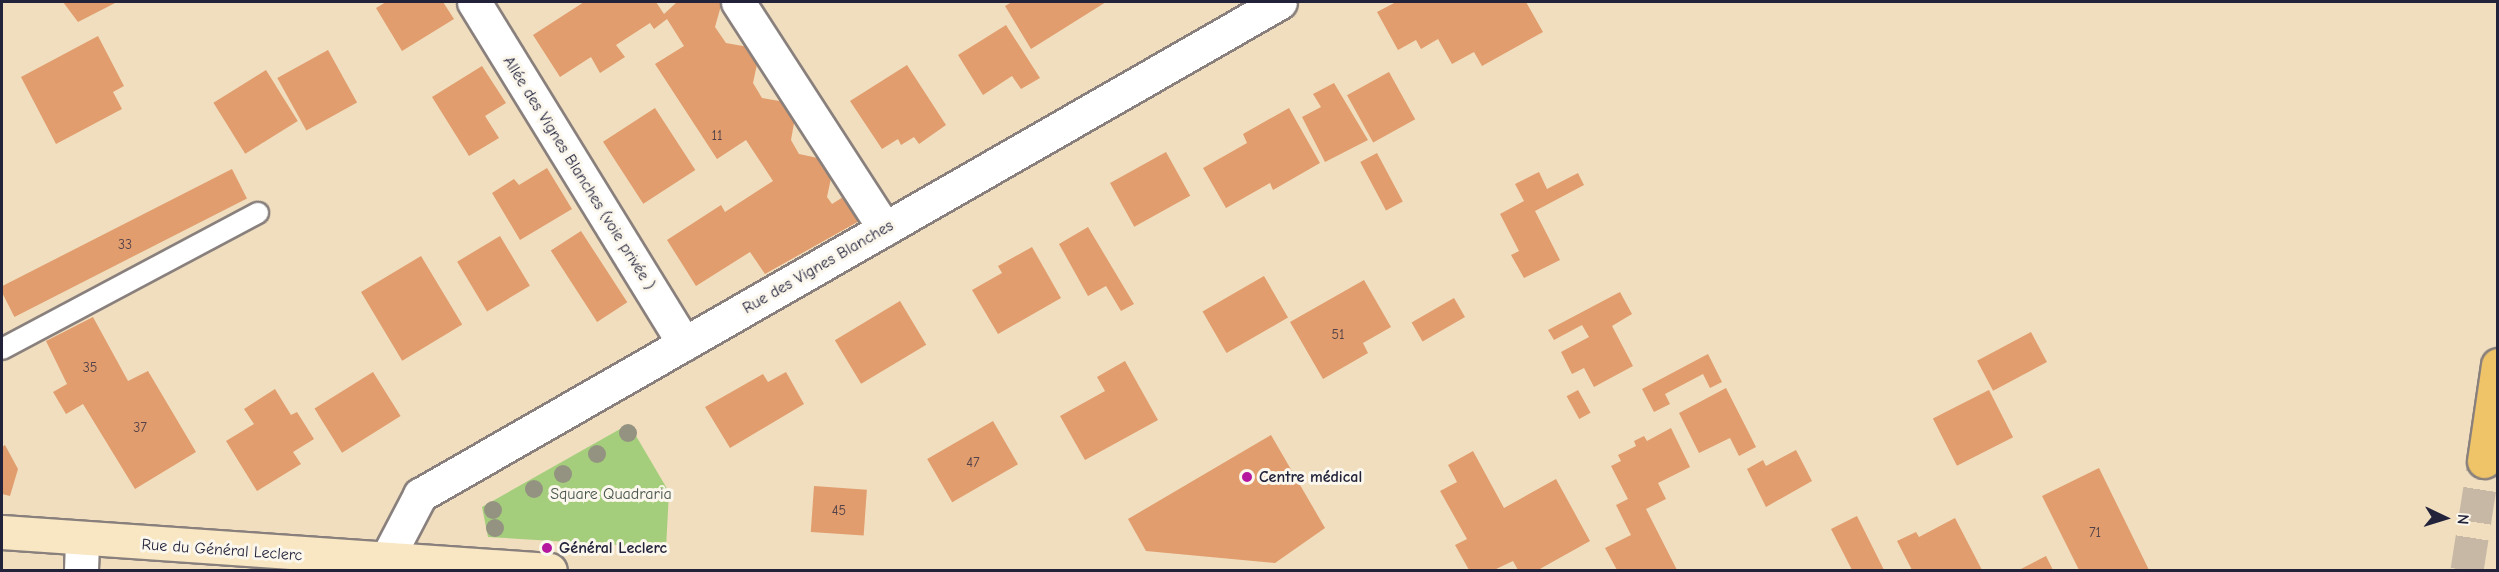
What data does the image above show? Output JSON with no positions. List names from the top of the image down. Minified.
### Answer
{"streets":{"street":["Allée des Vignes Blanches (voie privée )","Rue des Vignes Blanches","Rue du Général Leclerc"]},"crossings":[["Allée des Vignes Blanches (voie privée )","Rue des Vignes Blanches"],["Rue des Vignes Blanches","Rue du Général Leclerc"]],"parks":["Square Quadraria"],"places":["Centre médical","Général Leclerc"],"house_numbers":["11","33","51","35","37","47","45","71"],"north":"right"}
